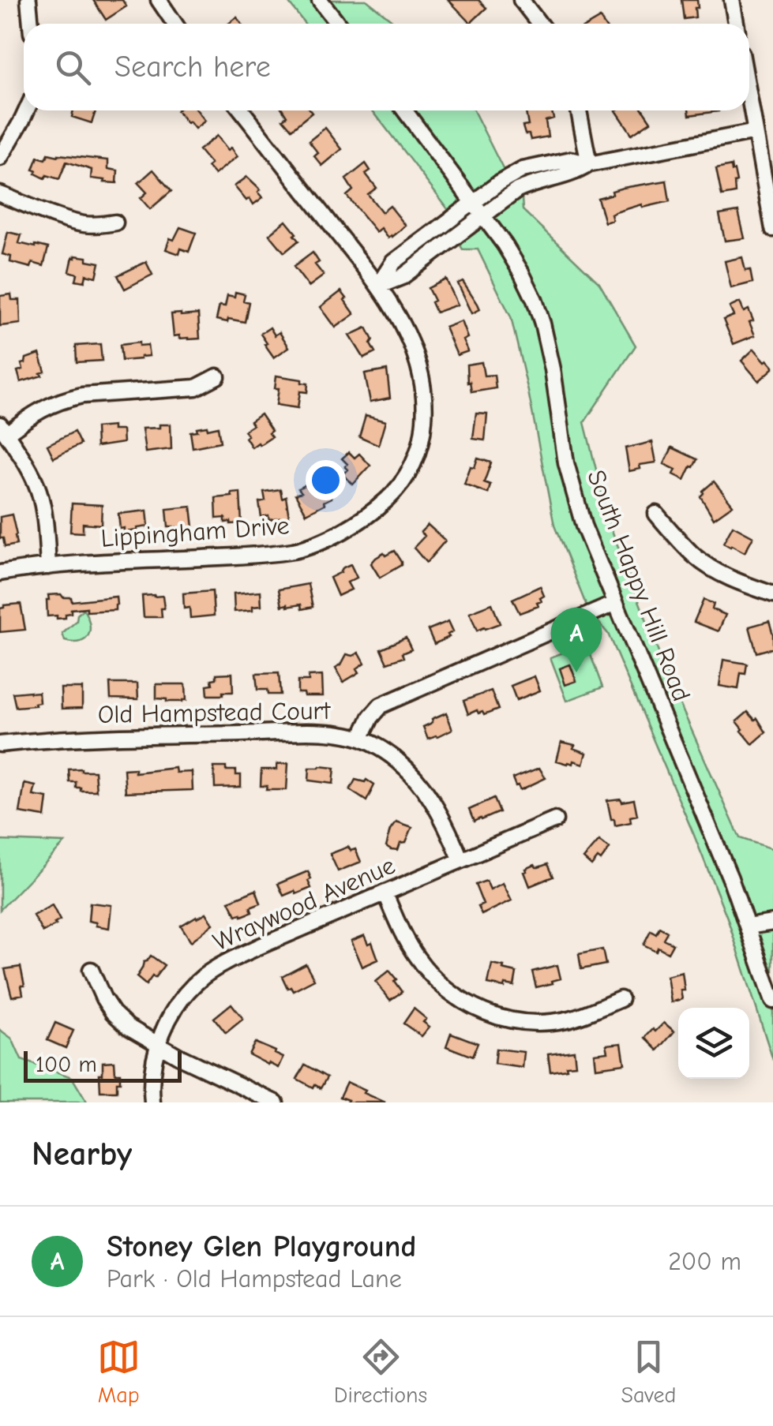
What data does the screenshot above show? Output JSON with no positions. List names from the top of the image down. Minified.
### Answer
{"streets":{"street":["Lippingham Drive","South Happy Hill Road","Old Hampstead Court","Wraywood Avenue"]},"crossings":[["Old Hampstead Court","Wraywood Avenue"]],"scale_bar":"100 m","page":{"search":"Search here","pins":"A","scale":"100 m","heading":"Nearby","list":[{"mark":"A","name":"Stoney Glen Playground","note":"Park · Old Hampstead Lane","value":"200 m"}],"nav":["Map","Directions","Saved"]}}
